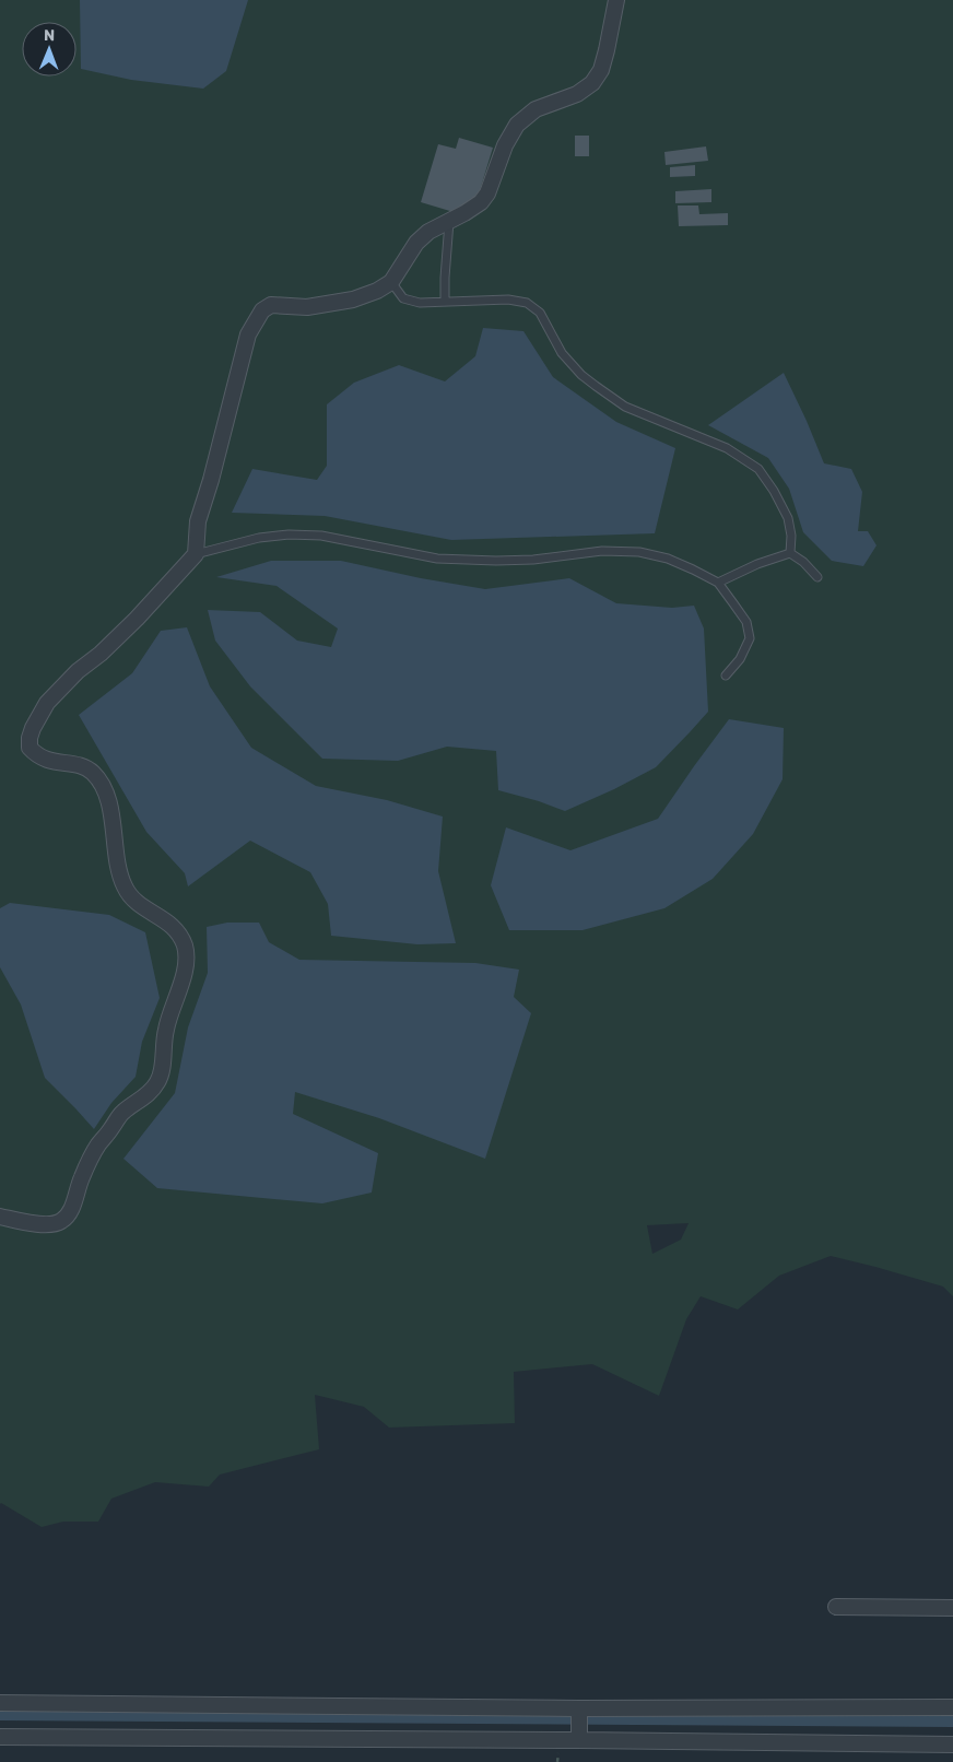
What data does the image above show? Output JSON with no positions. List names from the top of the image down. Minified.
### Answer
{"north":"top"}
